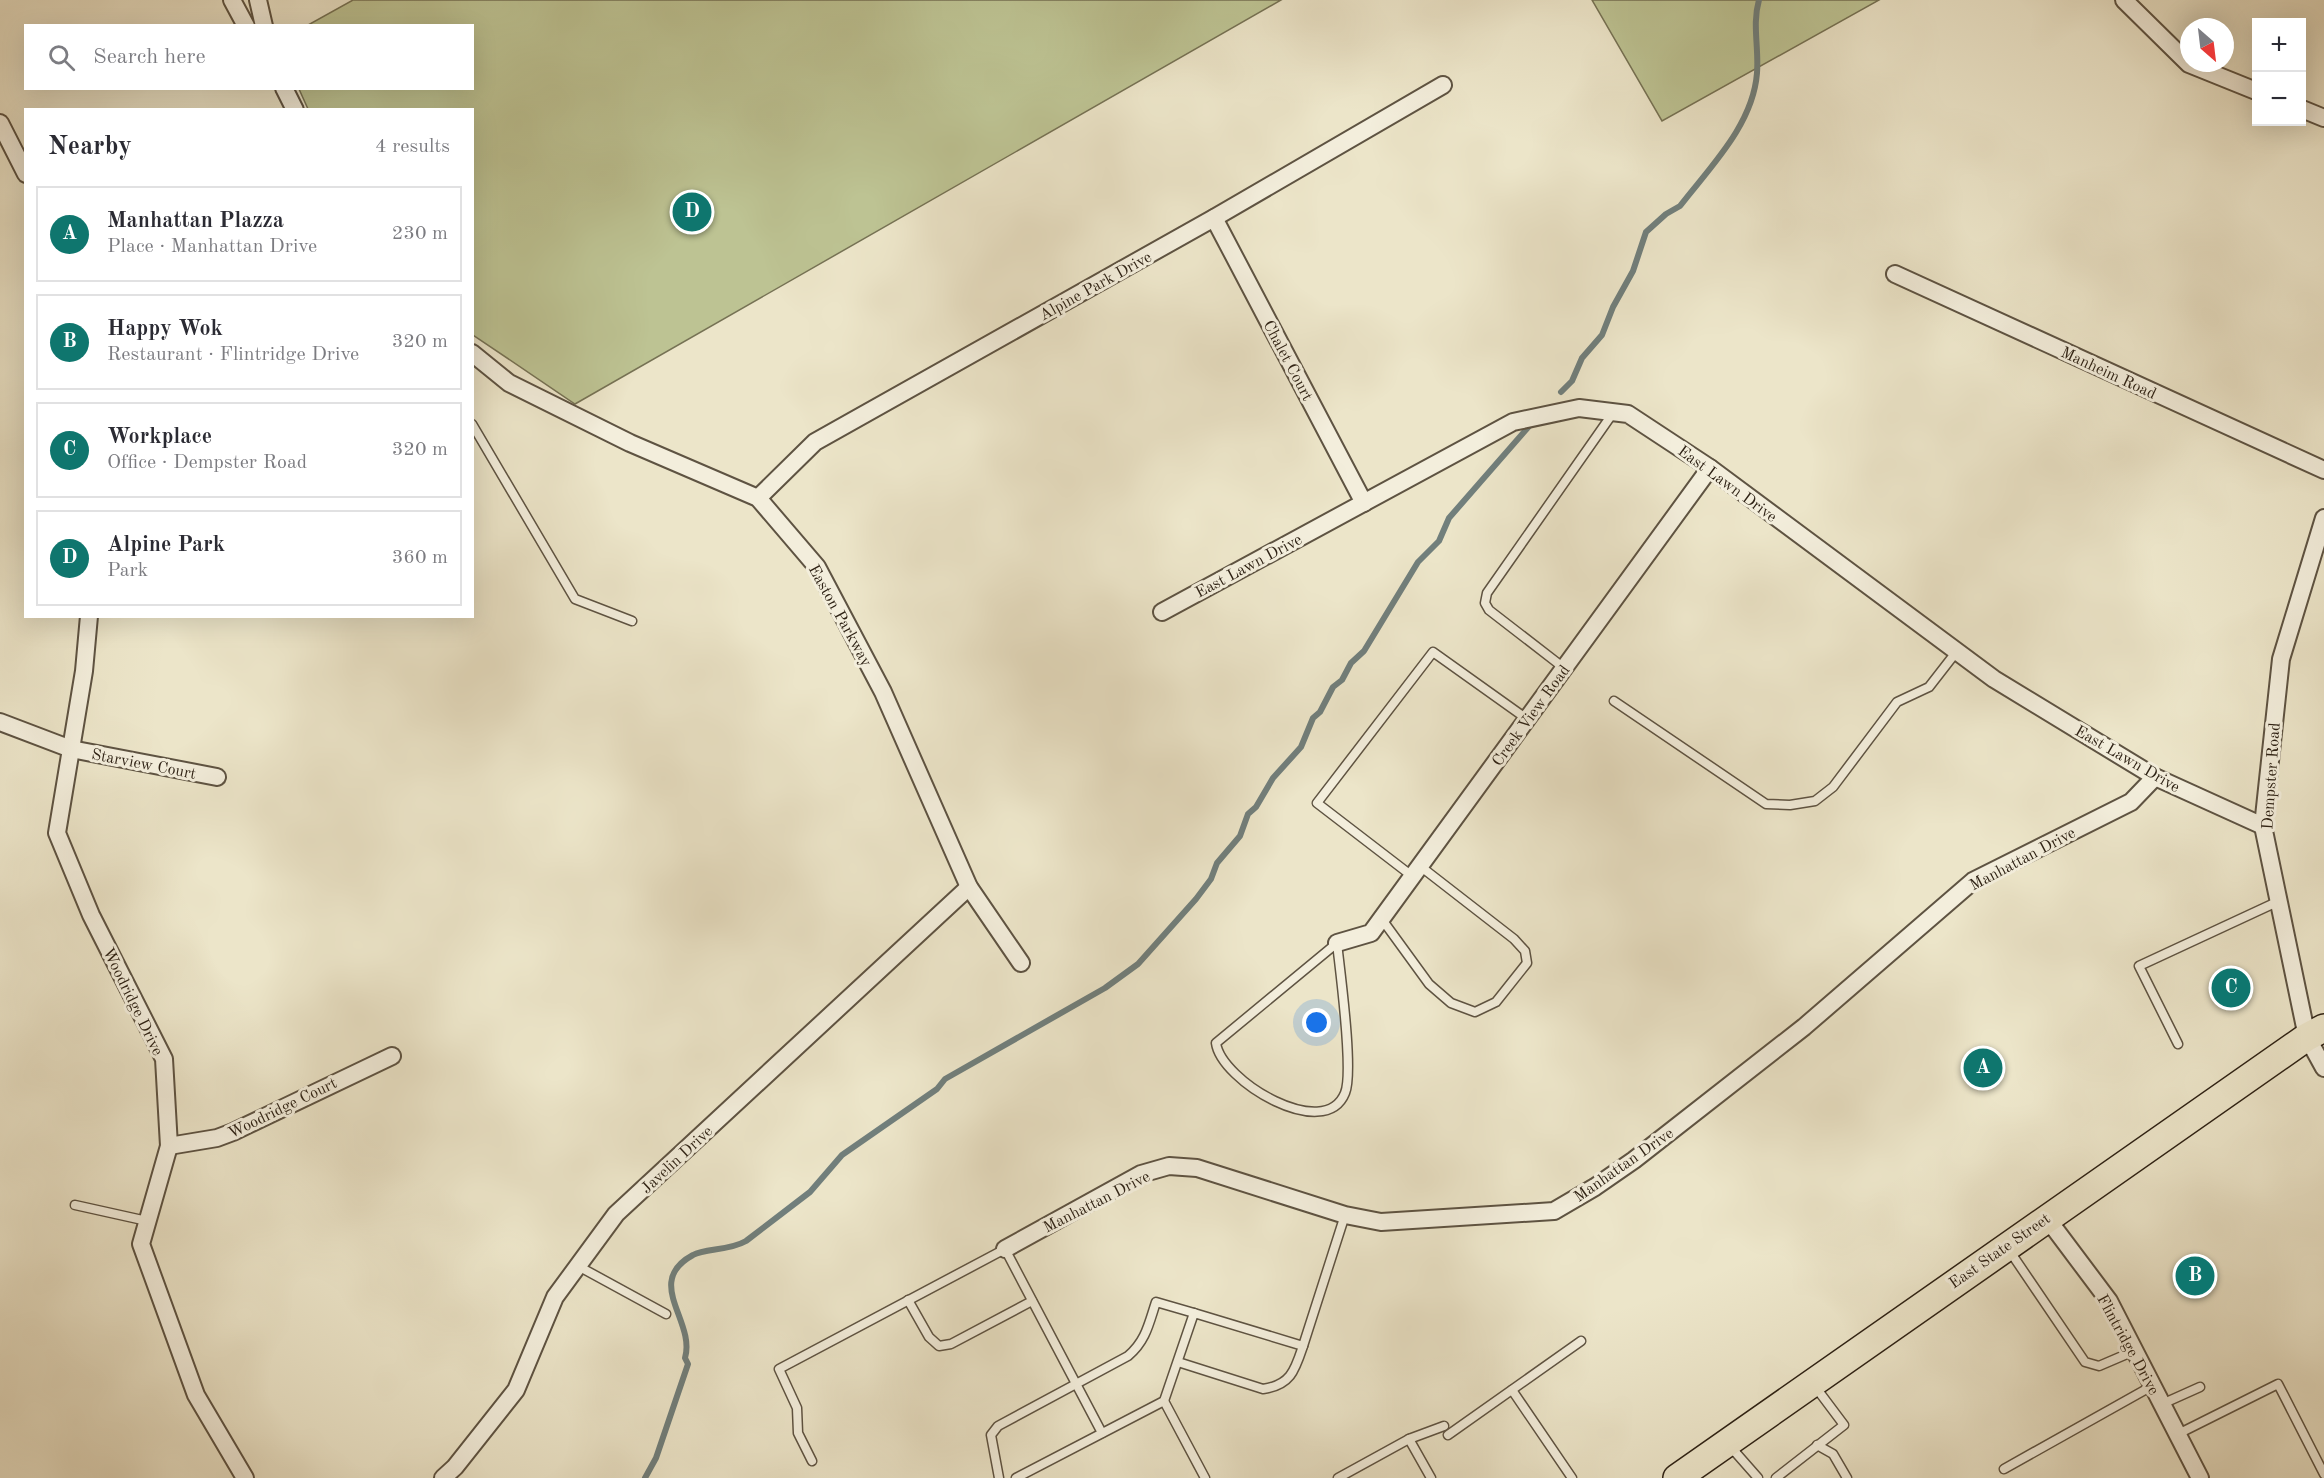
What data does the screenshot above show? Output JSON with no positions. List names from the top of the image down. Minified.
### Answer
{"streets":{"main road":["East State Street"],"street":["Alpine Park Drive","Chalet Court","Manheim Road","East Lawn Drive","Easton Parkway","Creek View Road","Starview Court","Dempster Road","Manhattan Drive","Woodridge Drive","Woodridge Court","Javelin Drive","Flintridge Drive"]},"crossings":[["Alpine Park Drive","Chalet Court"],["Alpine Park Drive","Easton Parkway"],["Chalet Court","East Lawn Drive"],["East Lawn Drive","Creek View Road"],["East Lawn Drive","Dempster Road"],["East Lawn Drive","Manhattan Drive"],["Easton Parkway","Javelin Drive"],["Starview Court","Woodridge Drive"],["Dempster Road","East State Street"],["Woodridge Drive","Woodridge Court"],["East State Street","Flintridge Drive"]],"north":"bottom right","page":{"map_buttons":["+","−"],"search":"Search here","heading":["Nearby","4 results"],"list":[{"mark":"A","name":"Manhattan Plazza","note":"Place · Manhattan Drive","value":"230 m"},{"mark":"B","name":"Happy Wok","note":"Restaurant · Flintridge Drive","value":"320 m"},{"mark":"C","name":"Workplace","note":"Office · Dempster Road","value":"320 m"},{"mark":"D","name":"Alpine Park","note":"Park","value":"360 m"}],"pins":["D","C","A","B"]}}
